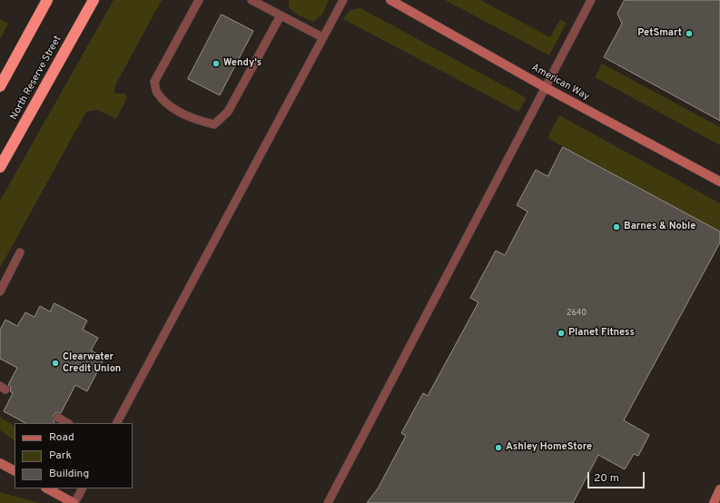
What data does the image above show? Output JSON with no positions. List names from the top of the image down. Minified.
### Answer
{"streets":{"highway":["North Reserve Street"],"street":["American Way"]},"places":["PetSmart","Wendy's","Barnes & Noble","Planet Fitness","Clearwater Credit Union","Ashley HomeStore"],"house_numbers":["2640"],"legend":["Road","Park","Building"],"scale_bar":"20 m"}
